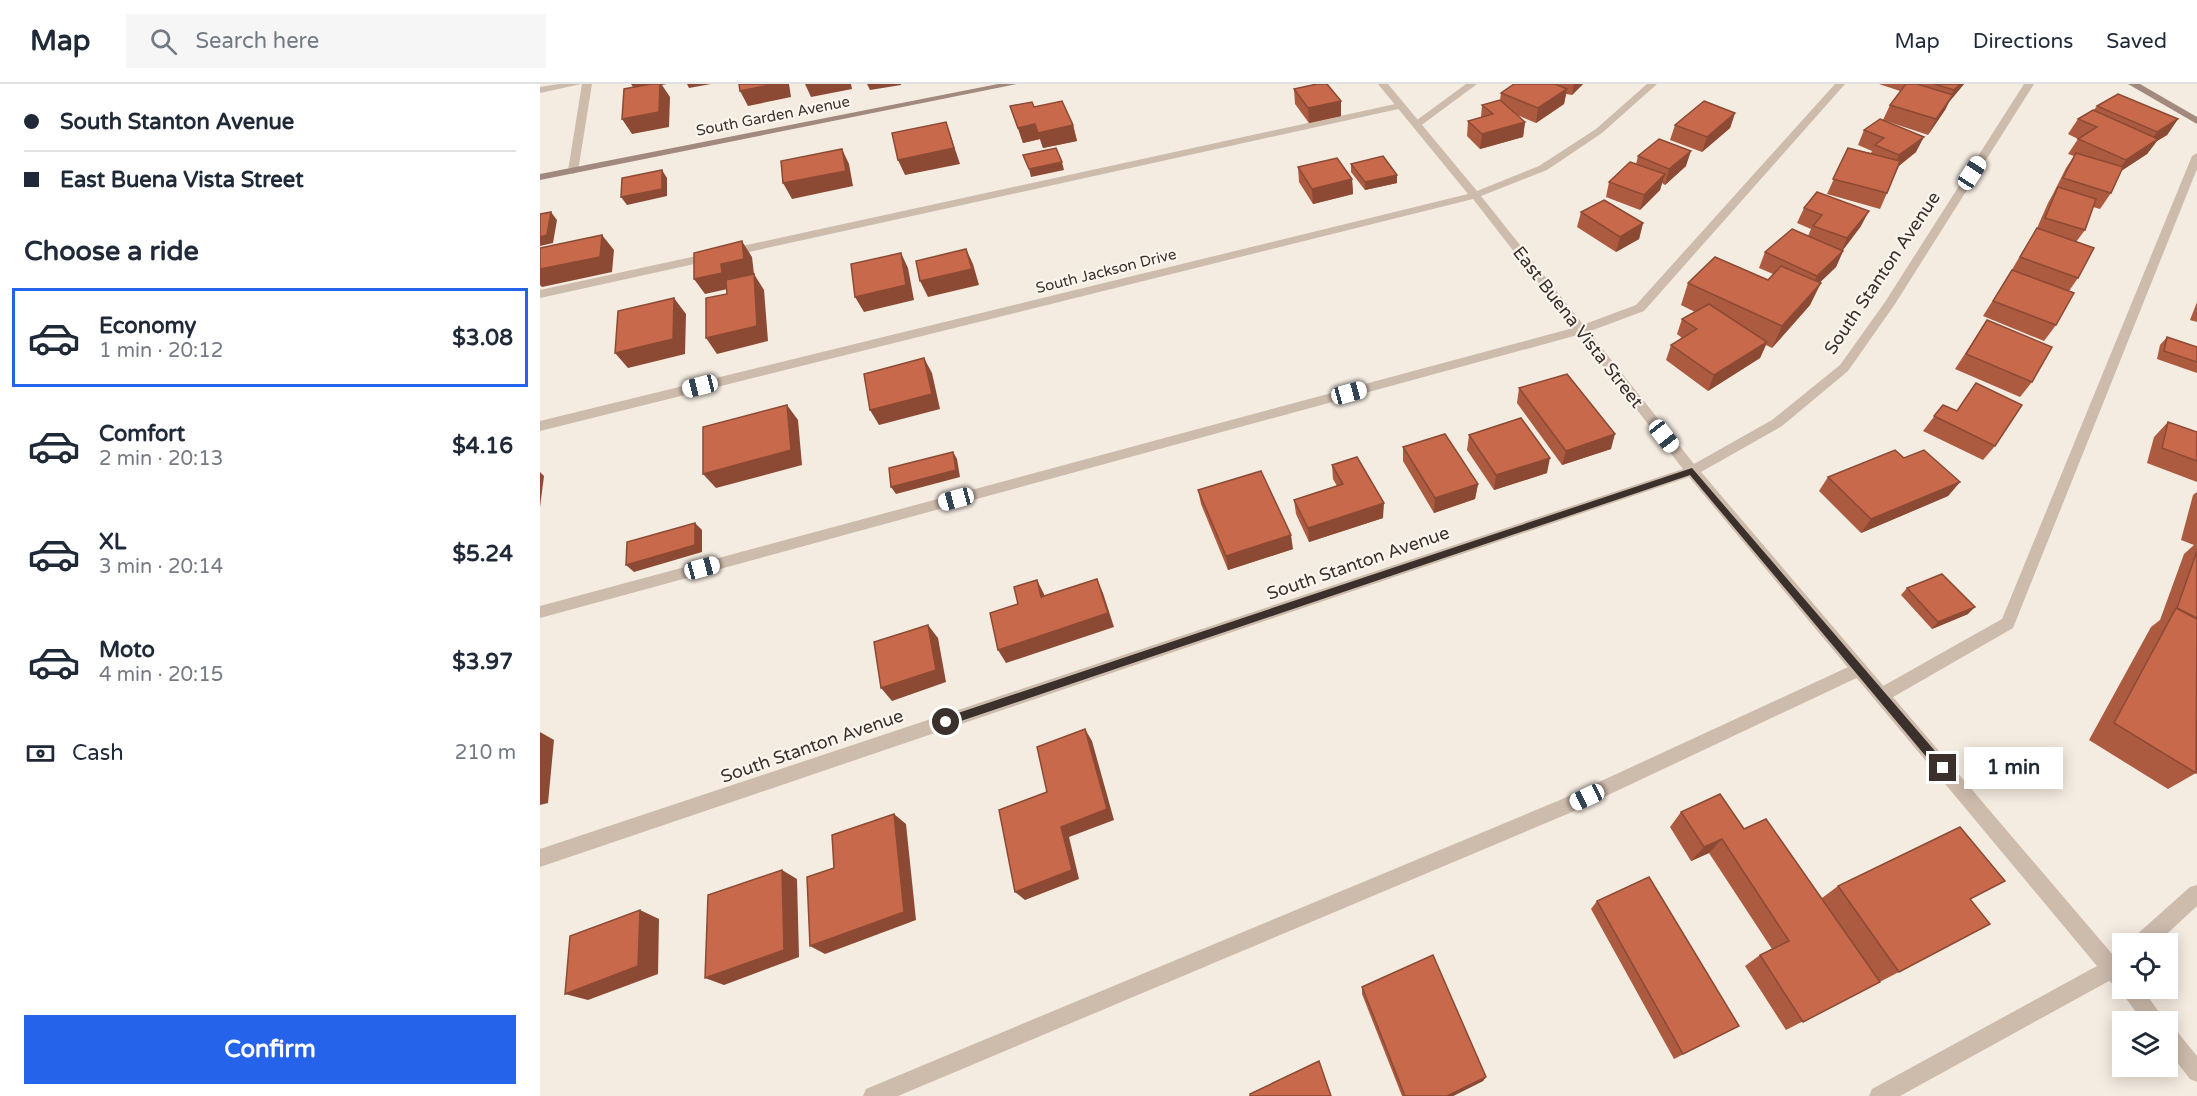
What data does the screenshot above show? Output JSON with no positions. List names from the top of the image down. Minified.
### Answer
{"streets":{"street":["South Garden Avenue","South Jackson Drive","South Stanton Avenue","East Buena Vista Street"]},"crossings":[["South Jackson Drive","East Buena Vista Street"],["South Stanton Avenue","East Buena Vista Street"]],"page":{"header":"Map","search":"Search here","nav":["Map","Directions","Saved"],"banner":["South Stanton Avenue","East Buena Vista Street"],"heading":"Choose a ride","list":[{"name":"Economy","note":"1 min · 20:12","value":"$3.08"},{"name":"Comfort","note":"2 min · 20:13","value":"$4.16"},{"name":"XL","note":"3 min · 20:14","value":"$5.24"},{"name":"Moto","note":"4 min · 20:15","value":"$3.97"}],"pay":["Cash","210 m"],"bubble":"1 min","buttons":"Confirm"}}
